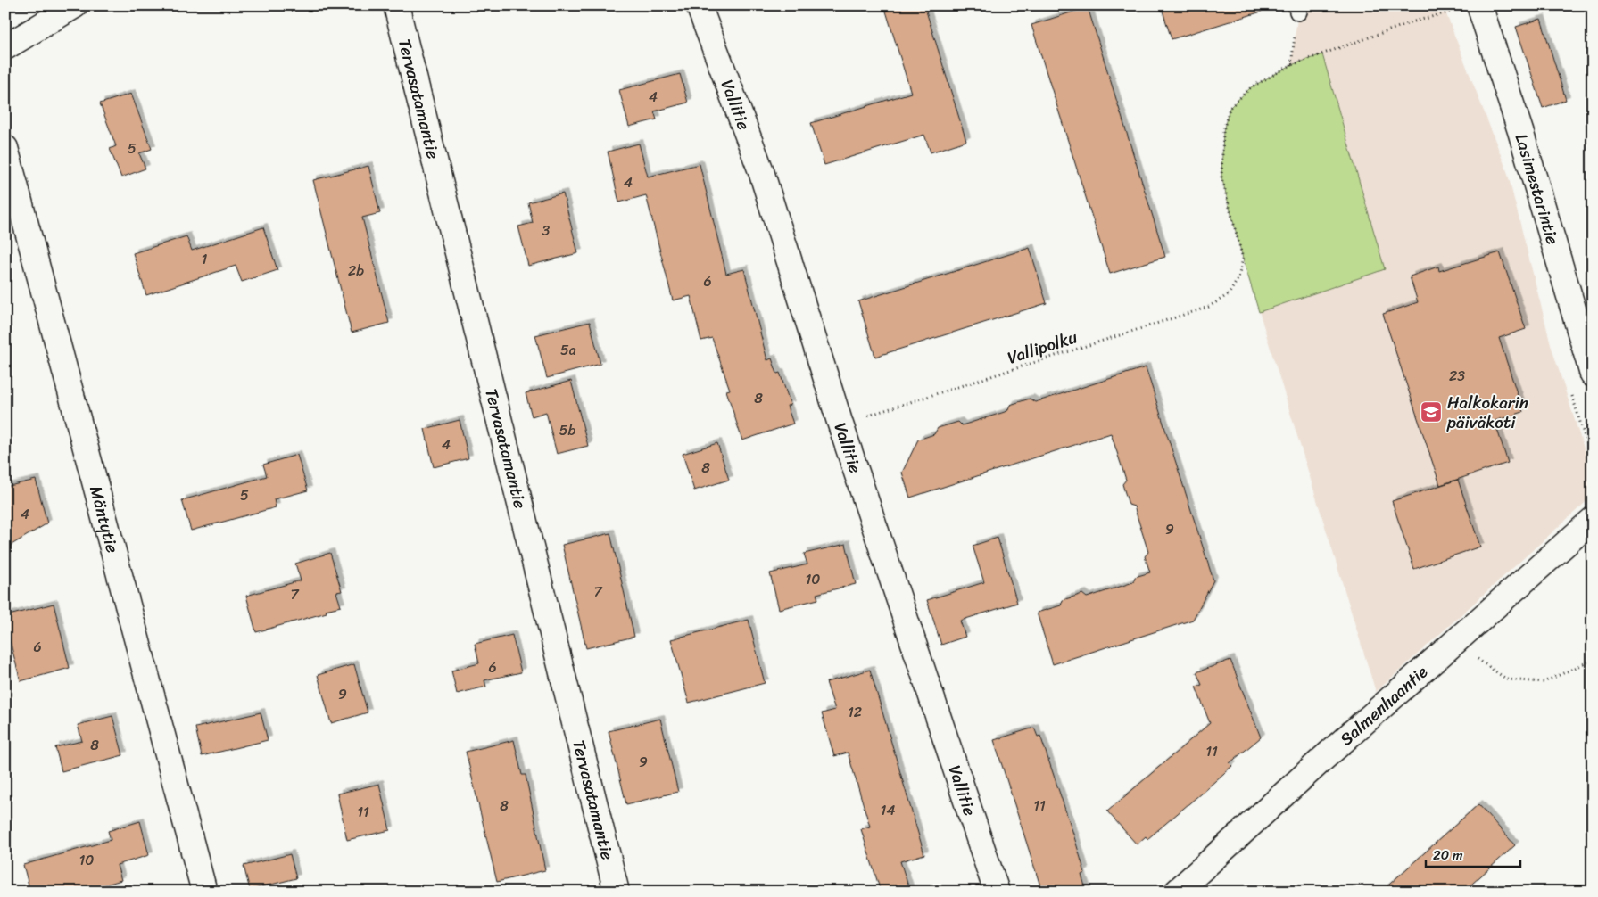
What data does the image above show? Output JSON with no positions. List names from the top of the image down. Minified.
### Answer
{"streets":{"street":["Tervasatamantie","Vallitie","Lasimestarintie","Mäntytie","Salmenhaantie"],"path":["Vallipolku"]},"places":{"school or university":["Halkokarin päiväkoti"]},"house_numbers":["4","5","4","3","1","2b","6","5a","23","8","5b","4","8","5","4","9","10","7","7","6","6","9","12","8","11","9","8","11","14","11","10"],"scale_bar":"20 m"}
